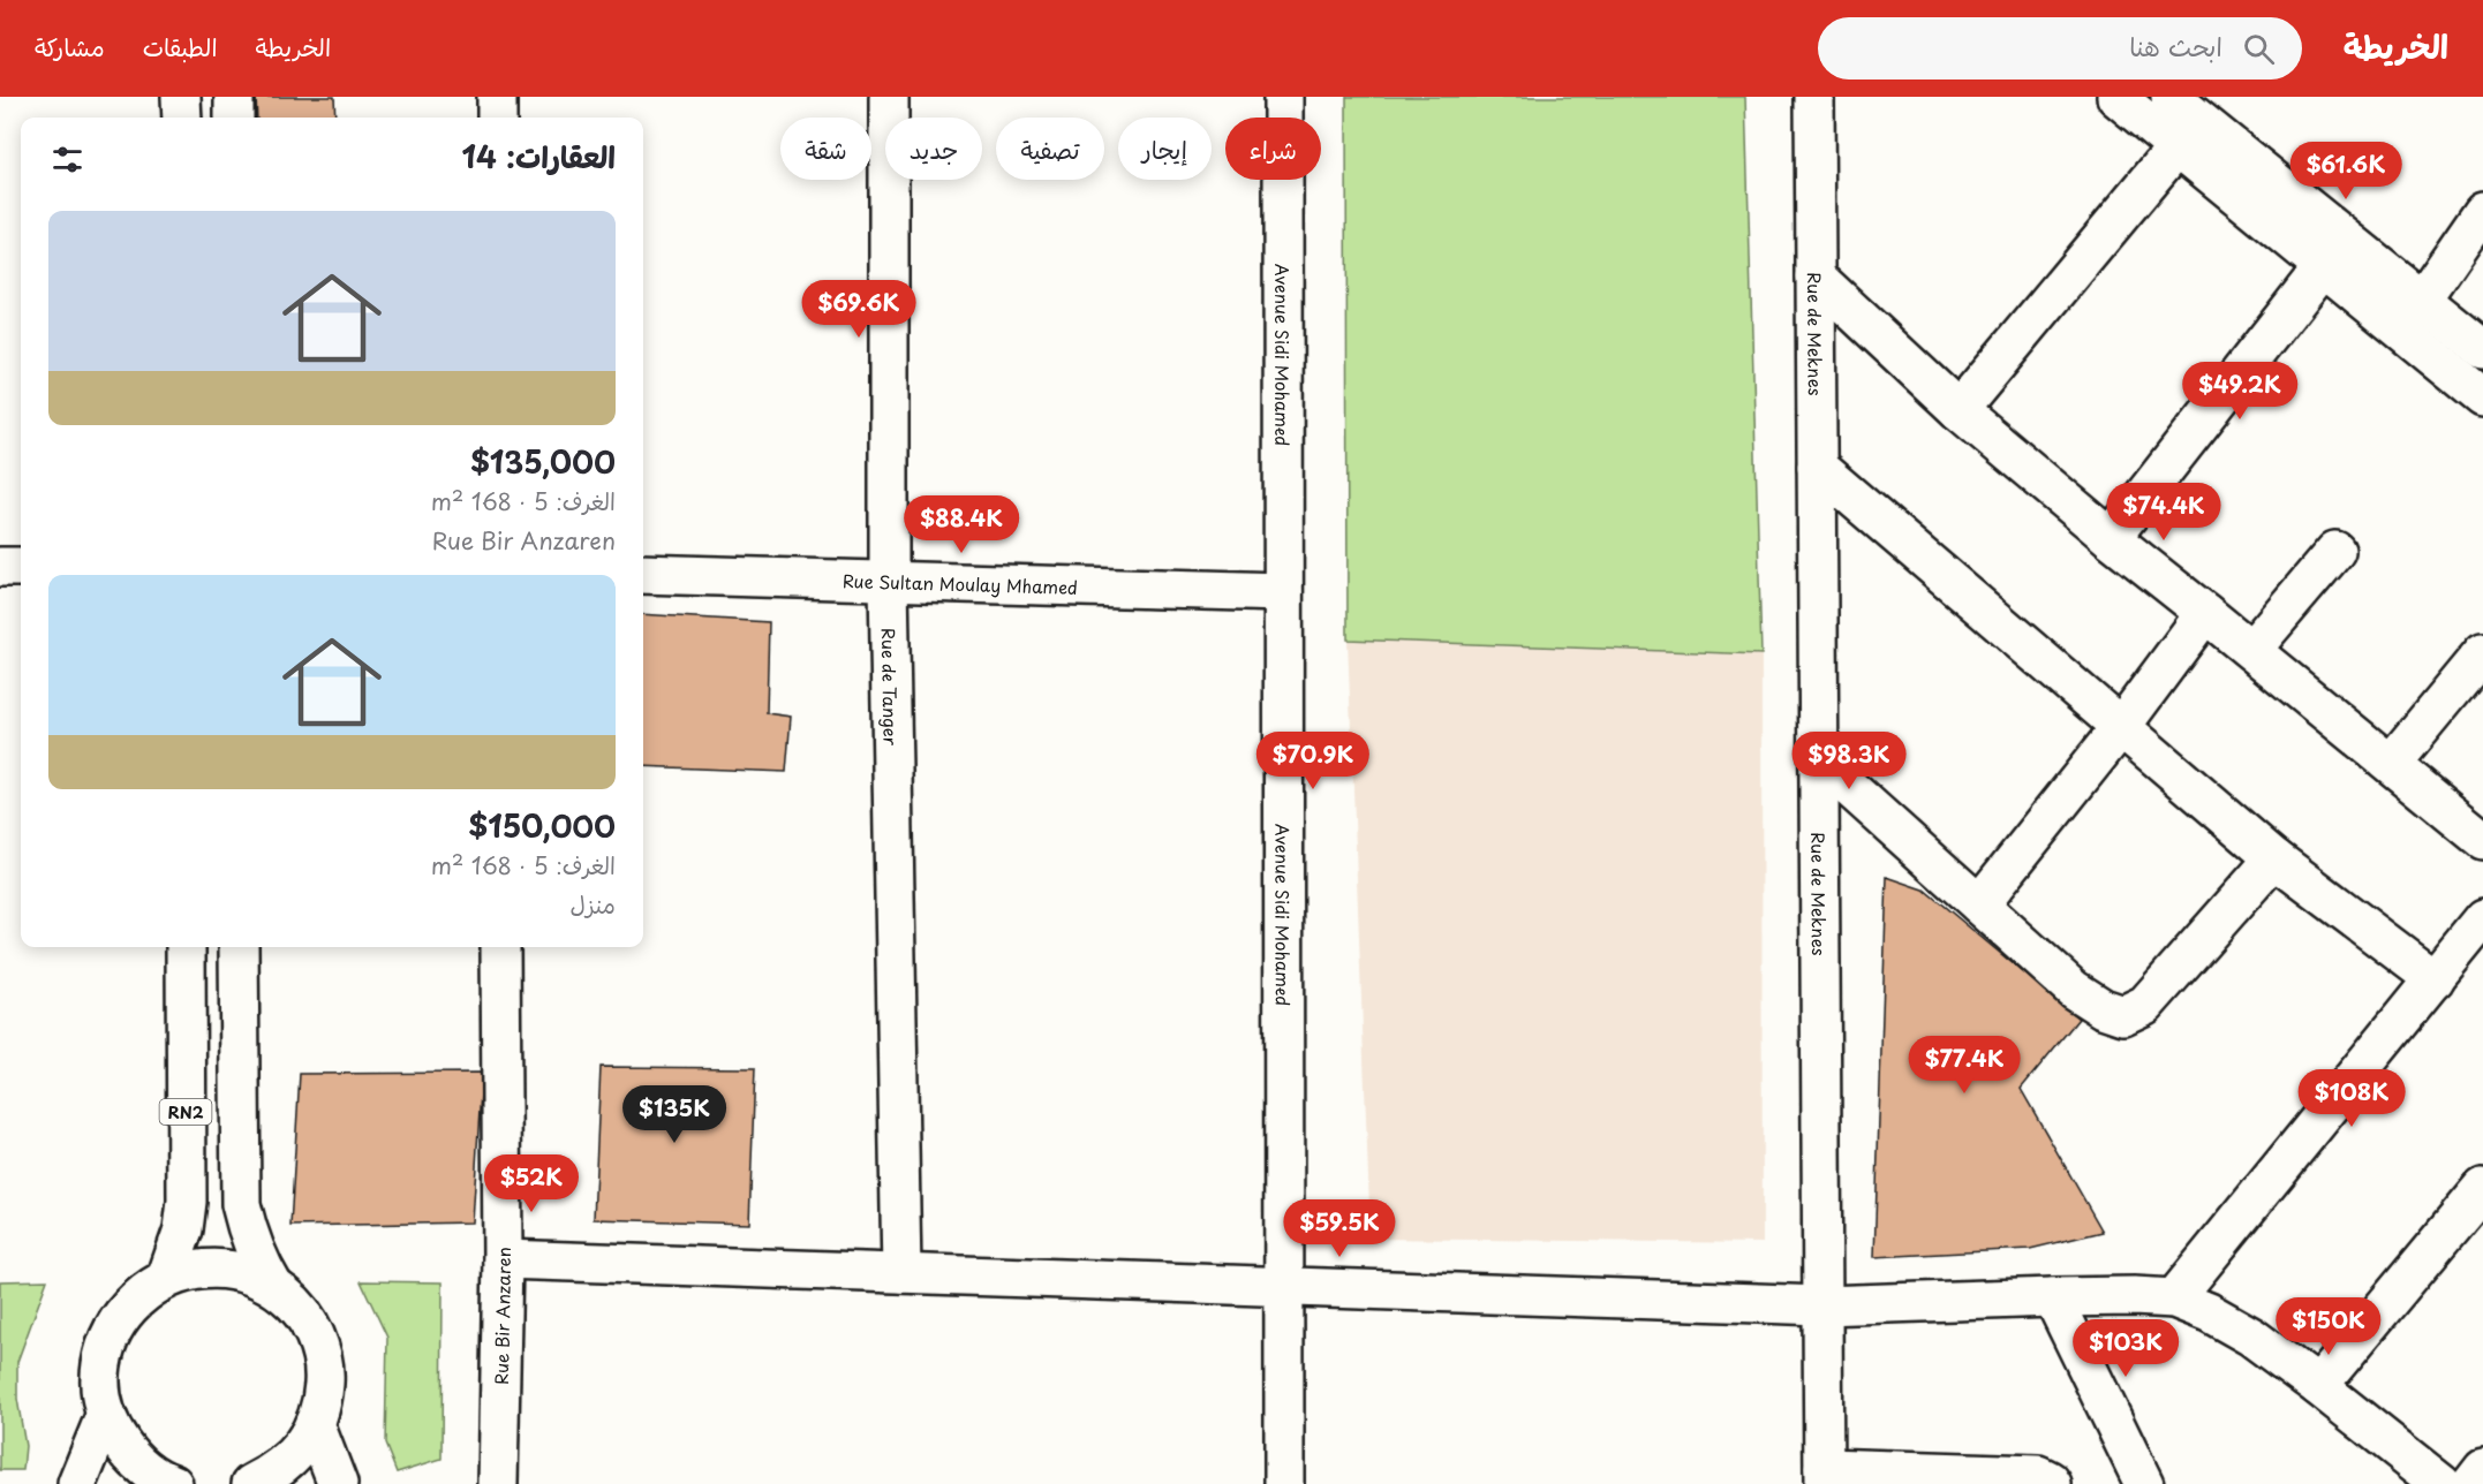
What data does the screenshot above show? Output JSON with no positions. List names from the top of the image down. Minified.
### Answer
{"streets":{"main road":["Rue de Meknes","Avenue Sidi Mohamed","Rue Sultan Moulay Mhamed","Rue de Tanger","RN2","Rue Bir Anzaren"]},"crossings":[["Avenue Sidi Mohamed","Rue Sultan Moulay Mhamed"],["Rue Sultan Moulay Mhamed","Rue de Tanger"]],"page":{"header":"الخريطة","search":"ابحث هنا","nav":["الخريطة","الطبقات","مشاركة"],"chip":["شراء","إيجار","تصفية","جديد","شقة"],"heading":"العقارات: 14","price":["$61.6K","$69.6K","$49.2K","$74.4K","$88.4K","$70.9K","$98.3K","$77.4K","$108K","$135K","$52K","$59.5K","$150K","$103K"],"list":[{"name":"$135,000","note":"الغرف: 5 · 168 m² · Rue Bir Anzaren"},{"name":"$150,000","note":"الغرف: 5 · 168 m² · منزل"}]}}
